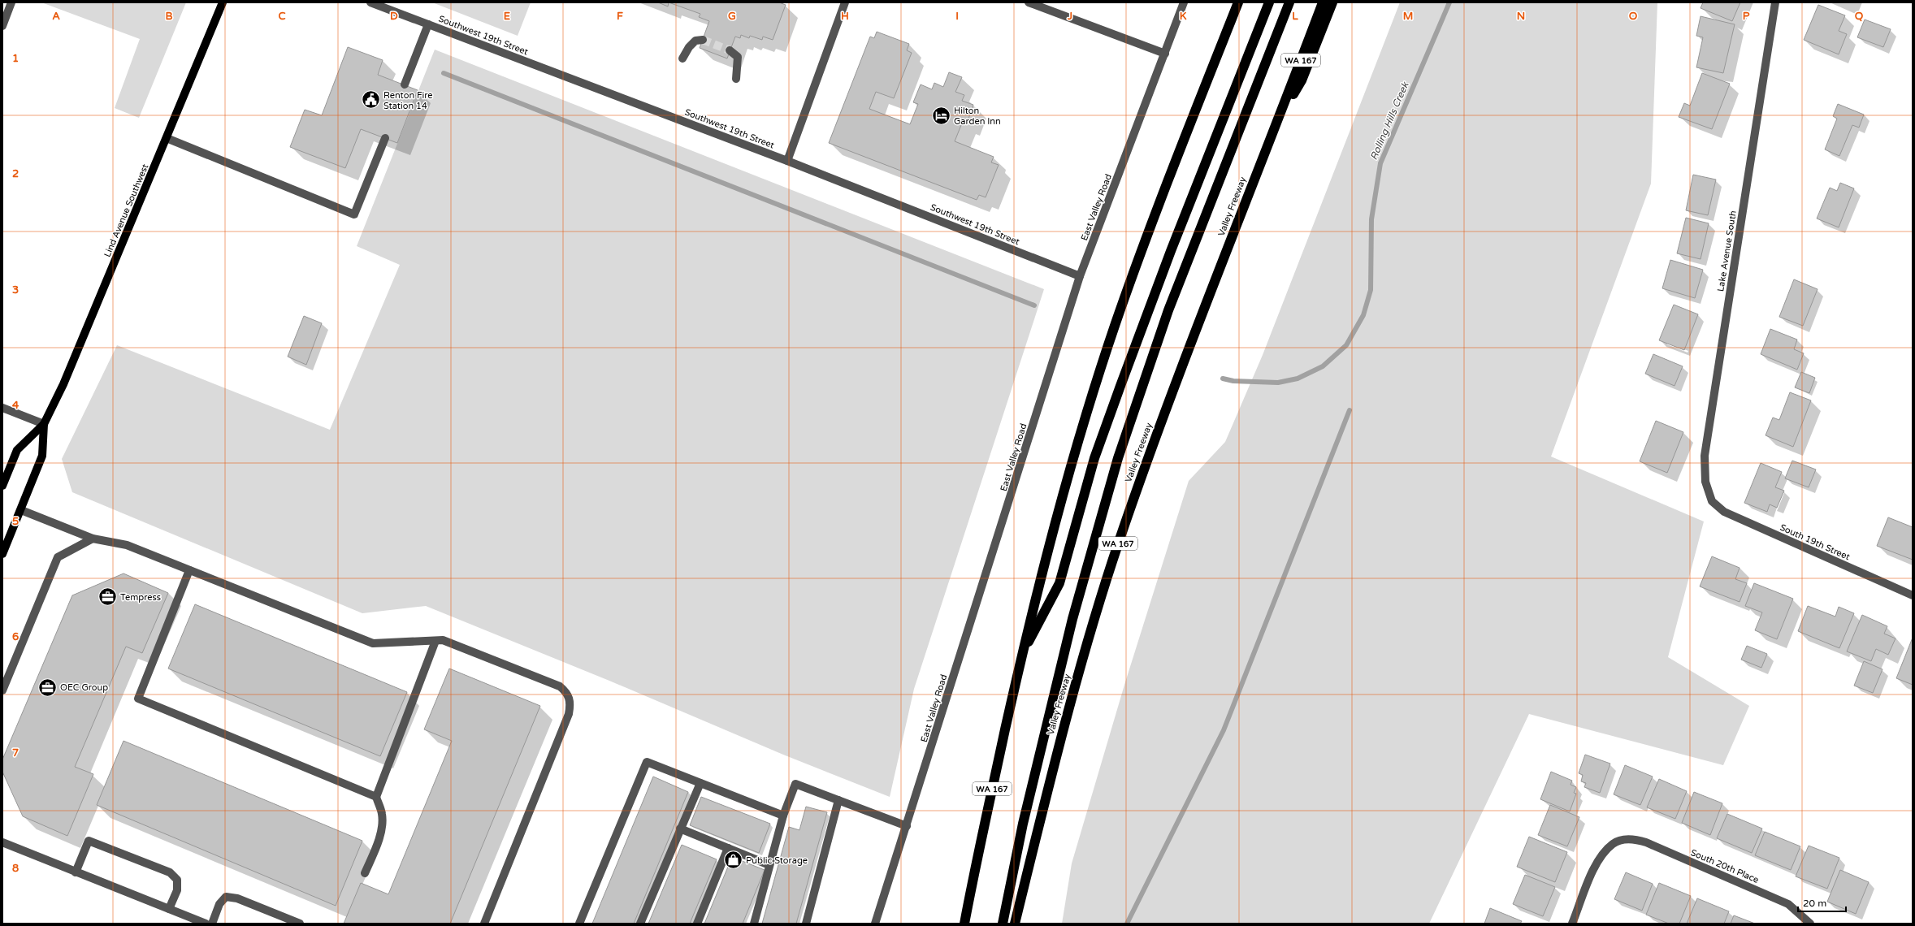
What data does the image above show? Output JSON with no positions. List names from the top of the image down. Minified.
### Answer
{"streets":{"highway":["WA 167","Valley Freeway"],"main road":["Lind Avenue Southwest"],"street":["Southwest 19th Street","East Valley Road","Lake Avenue South","South 19th Street","South 20th Place"]},"crossings":[["Southwest 19th Street","East Valley Road"],["Lake Avenue South","South 19th Street"]],"water":["Rolling Hills Creek"],"places":{"public building":["Renton Fire Station 14"],"hotel":["Hilton Garden Inn"],"office":["Tempress","OEC Group"],"shop":["Public Storage"]},"scale_bar":"20 m","grid":{"columns":["A","B","C","D","E","F","G","H","I","J","K","L","M","N","O","P","Q"],"rows":["1","2","3","4","5","6","7","8"]}}
